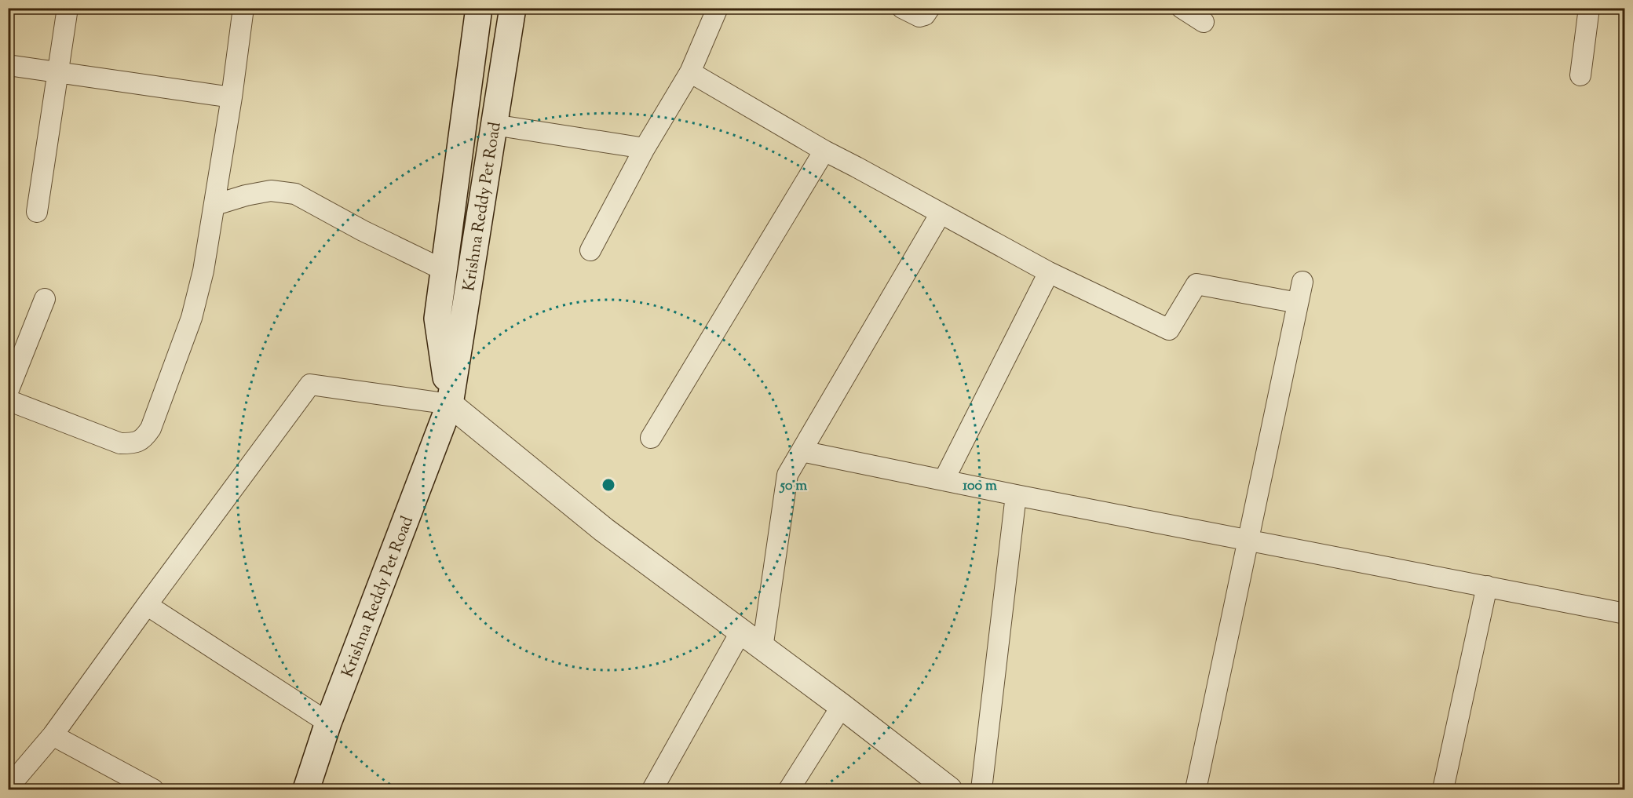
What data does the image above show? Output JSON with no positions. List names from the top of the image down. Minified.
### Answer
{"streets":{"main road":["Krishna Reddy Pet Road"]},"rings":["50 m","100 m"]}
